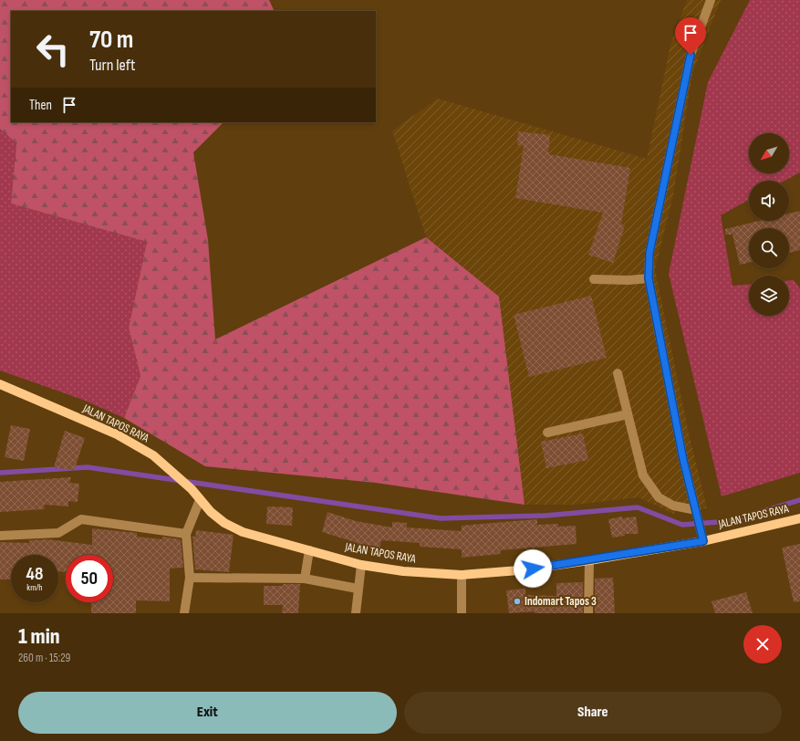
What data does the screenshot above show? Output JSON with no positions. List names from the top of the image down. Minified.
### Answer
{"streets":{"main road":["JALAN TAPOS RAYA"]},"places":["Indomart Tapos 3"],"north":"bottom left","page":{"turn":["70 m","Turn left"],"then":"Then","speed":"48 km/h","limit":"50","heading":["1 min","260 m · 15:29"],"buttons":["Exit","Share"]}}
